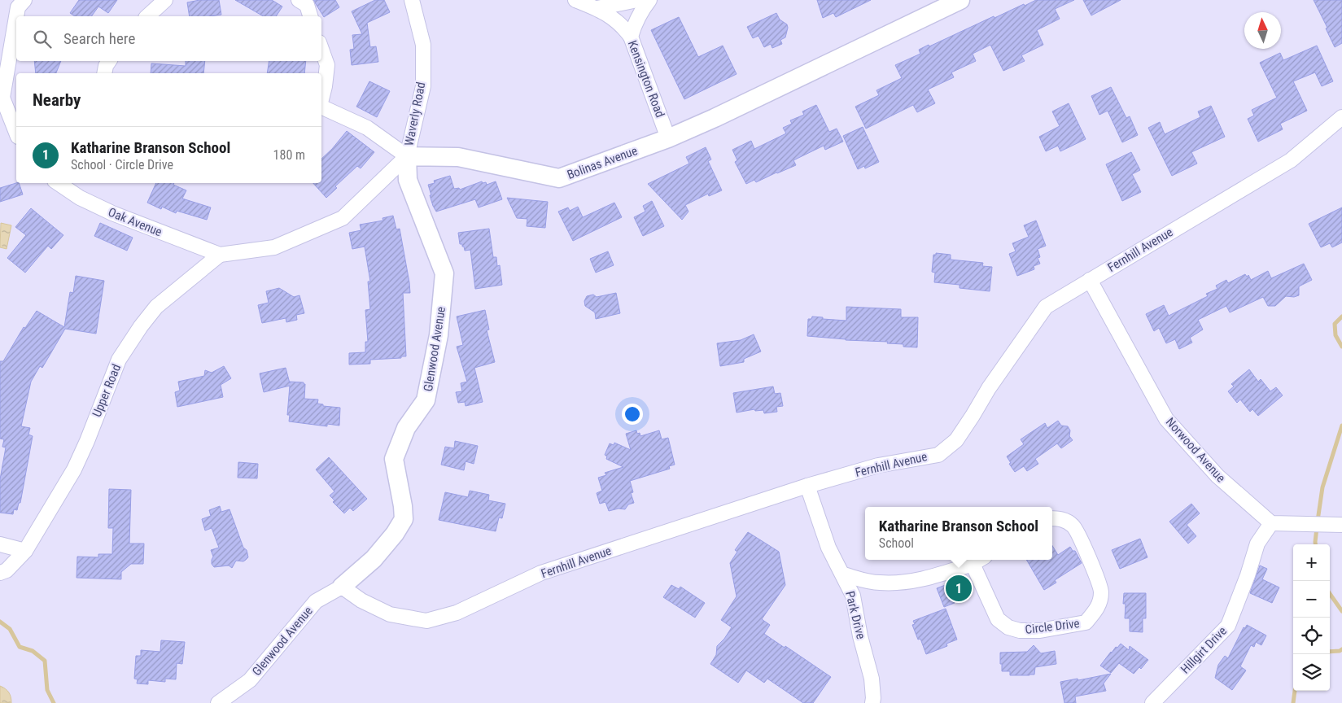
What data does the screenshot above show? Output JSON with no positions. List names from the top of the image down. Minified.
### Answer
{"streets":{"street":["Kensington Road","Waverly Road","Bolinas Avenue","Oak Avenue","Fernhill Avenue","Glenwood Avenue","Upper Road","Norwood Avenue","Park Drive","Circle Drive","Hillgirt Drive"]},"crossings":[["Kensington Road","Bolinas Avenue"],["Waverly Road","Bolinas Avenue"],["Waverly Road","Glenwood Avenue"],["Bolinas Avenue","Glenwood Avenue"],["Oak Avenue","Upper Road"],["Fernhill Avenue","Glenwood Avenue"],["Fernhill Avenue","Norwood Avenue"],["Fernhill Avenue","Park Drive"],["Norwood Avenue","Hillgirt Drive"],["Park Drive","Circle Drive"]],"north":"top","page":{"search":"Search here","heading":"Nearby","list":[{"mark":"1","name":"Katharine Branson School","note":"School · Circle Drive","value":"180 m"}],"popup":["Katharine Branson School","School"],"map_buttons":["+","−"],"pins":"1"}}
